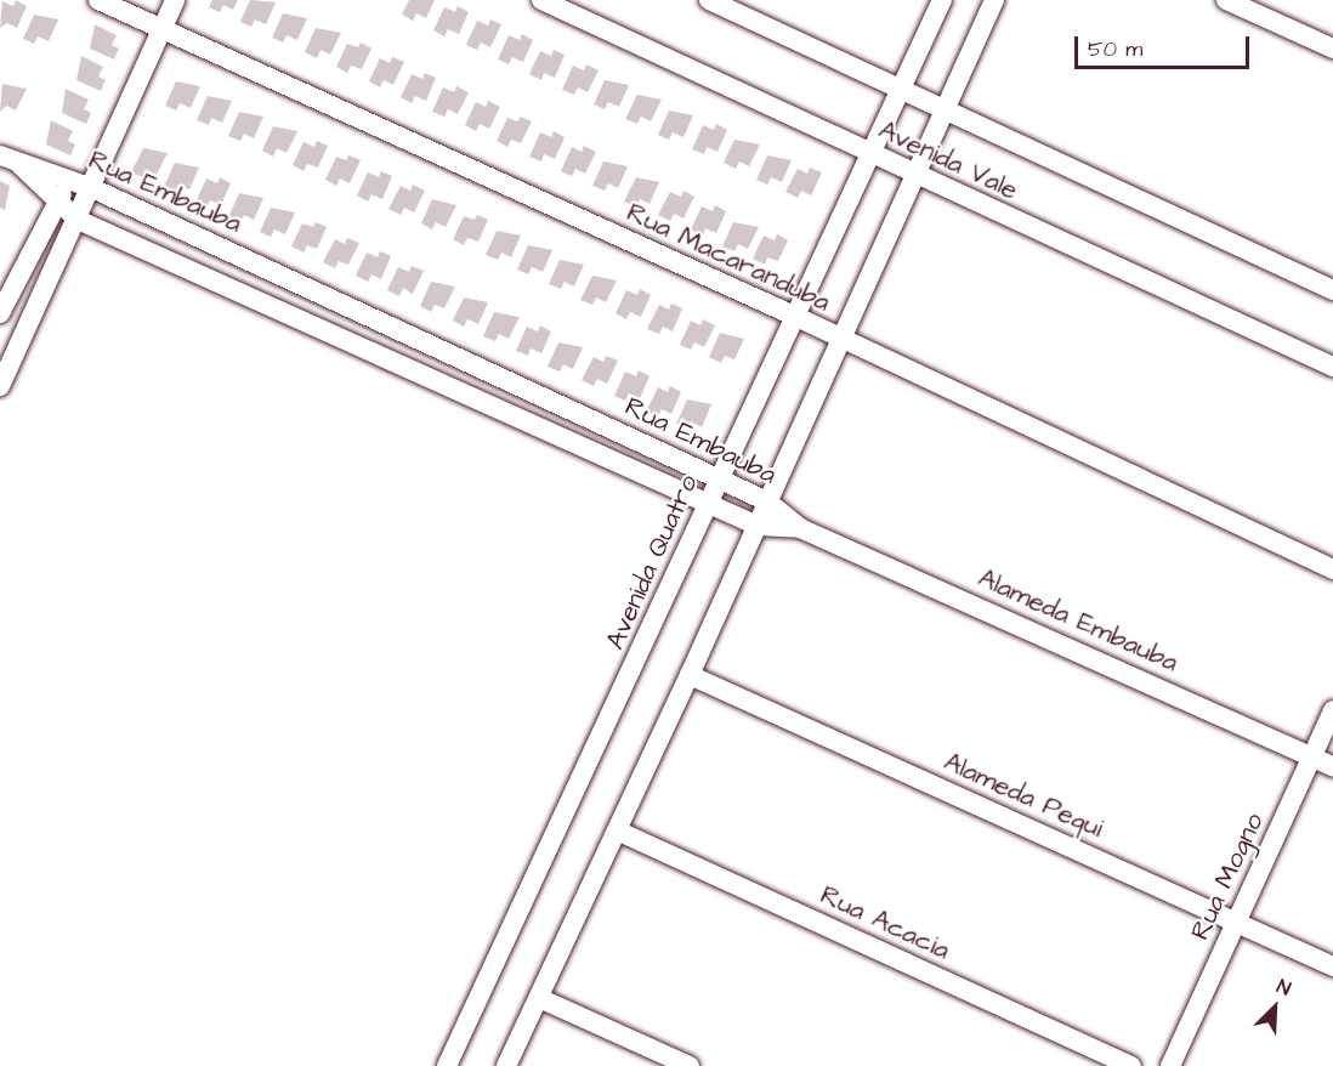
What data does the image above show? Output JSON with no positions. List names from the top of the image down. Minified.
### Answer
{"streets":{"street":["Avenida Vale","Rua Embauba","Rua Macaranduba","Avenida Quatro","Alameda Embauba","Alameda Pequi","Rua Mogno","Rua Acacia"]},"crossings":[["Avenida Vale","Avenida Quatro"],["Rua Embauba","Avenida Quatro"],["Rua Embauba","Alameda Embauba"],["Rua Macaranduba","Avenida Quatro"],["Alameda Embauba","Rua Mogno"],["Alameda Pequi","Rua Mogno"]],"scale_bar":"50 m","north":"top right"}
